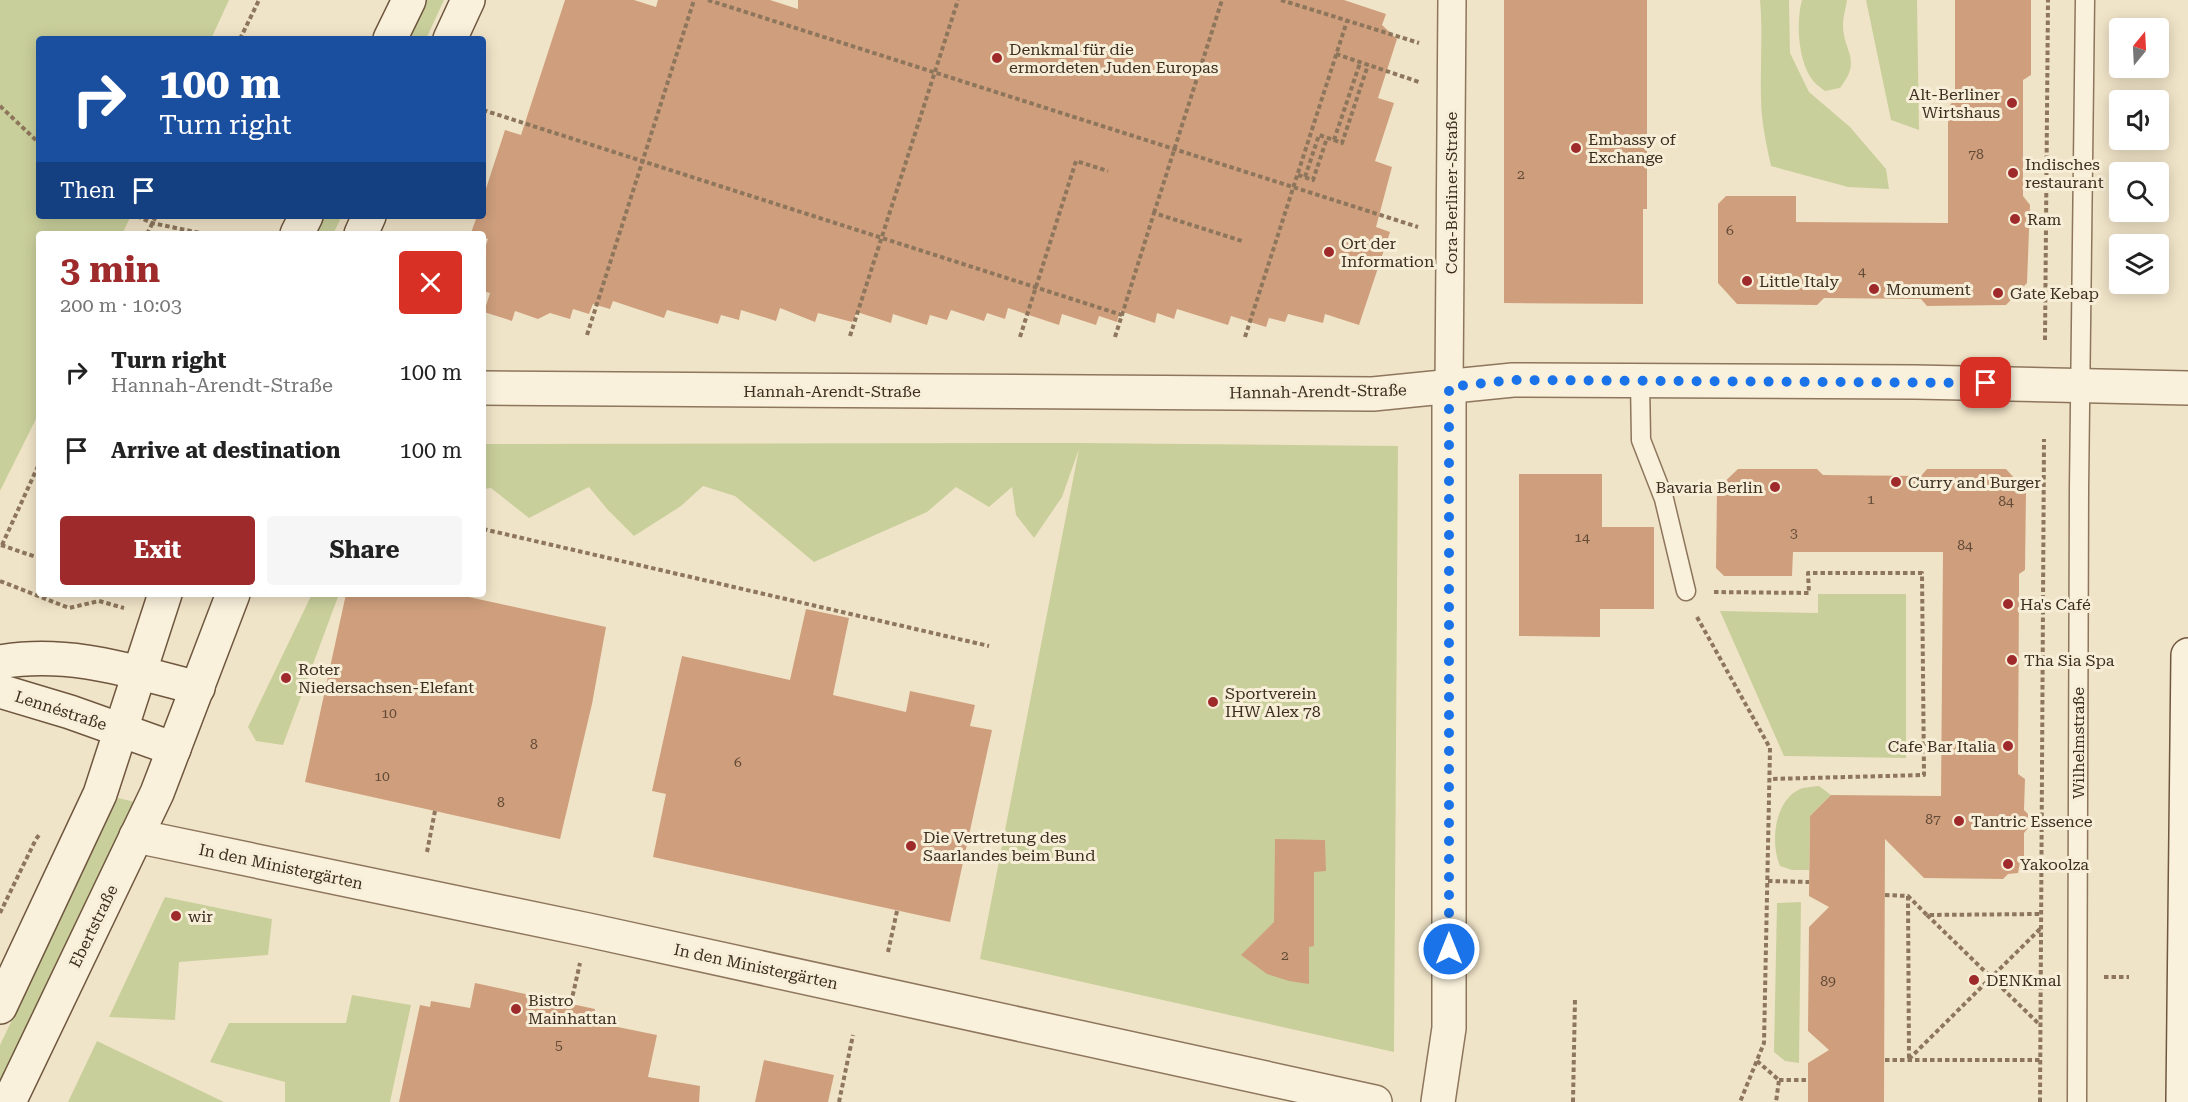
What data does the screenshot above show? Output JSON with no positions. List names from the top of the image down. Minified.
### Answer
{"streets":{"street":["Cora-Berliner-Straße","Hannah-Arendt-Straße","Lennéstraße","In den Ministergärten","Ebertstraße"],"lane":["Wilhelmstraße"]},"crossings":[["Cora-Berliner-Straße","Hannah-Arendt-Straße"],["Hannah-Arendt-Straße","Wilhelmstraße"],["In den Ministergärten","Ebertstraße"]],"places":["Denkmal für die ermordeten Juden Europas","Alt-Berliner Wirtshaus","Embassy of Exchange","Indisches restaurant","Ram","Ort der Information","Little Italy","Monument","Gate Kebap","Curry and Burger","Bavaria Berlin","Ha's Café","Tha Sia Spa","Roter Niedersachsen-Elefant","Sportverein IHW Alex 78","Cafe Bar Italia","Tantric Essence","Die Vertretung des Saarlandes beim Bund","Yakoolza","wir","DENKmal","Bistro Mainhattan"],"house_numbers":["78","2","6","4","1","84","3","14","84","10","8","6","10","8","87","2","89","5"],"north":"top","page":{"turn":["100 m","Turn right"],"then":"Then","heading":["3 min","200 m · 10:03"],"list":[{"name":"Turn right","note":"Hannah-Arendt-Straße","value":"100 m"},{"name":"Arrive at destination","value":"100 m"}],"buttons":["Exit","Share"]}}
